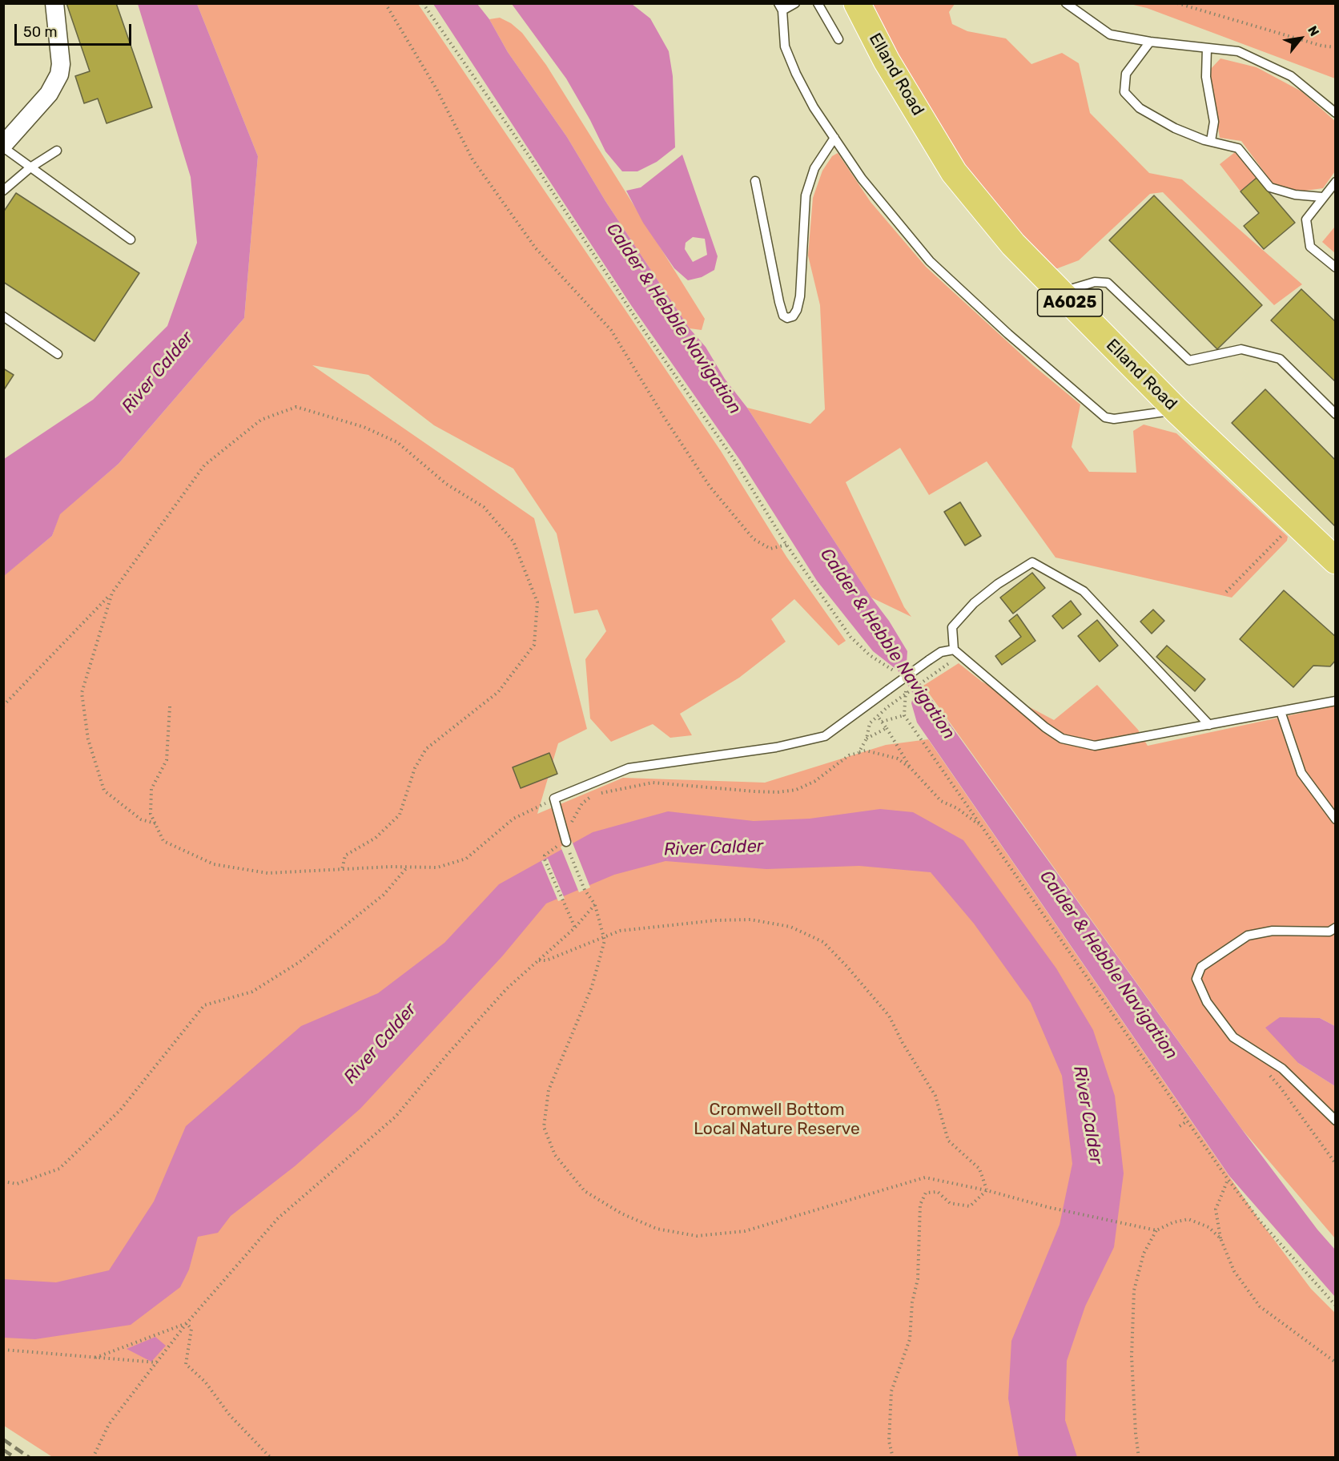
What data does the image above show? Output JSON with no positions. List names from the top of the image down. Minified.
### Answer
{"streets":{"main road":["Elland Road","A6025"]},"water":["Calder & Hebble Navigation","River Calder"],"parks":["Cromwell Bottom Local Nature Reserve"],"scale_bar":"50 m","north":"top right"}
